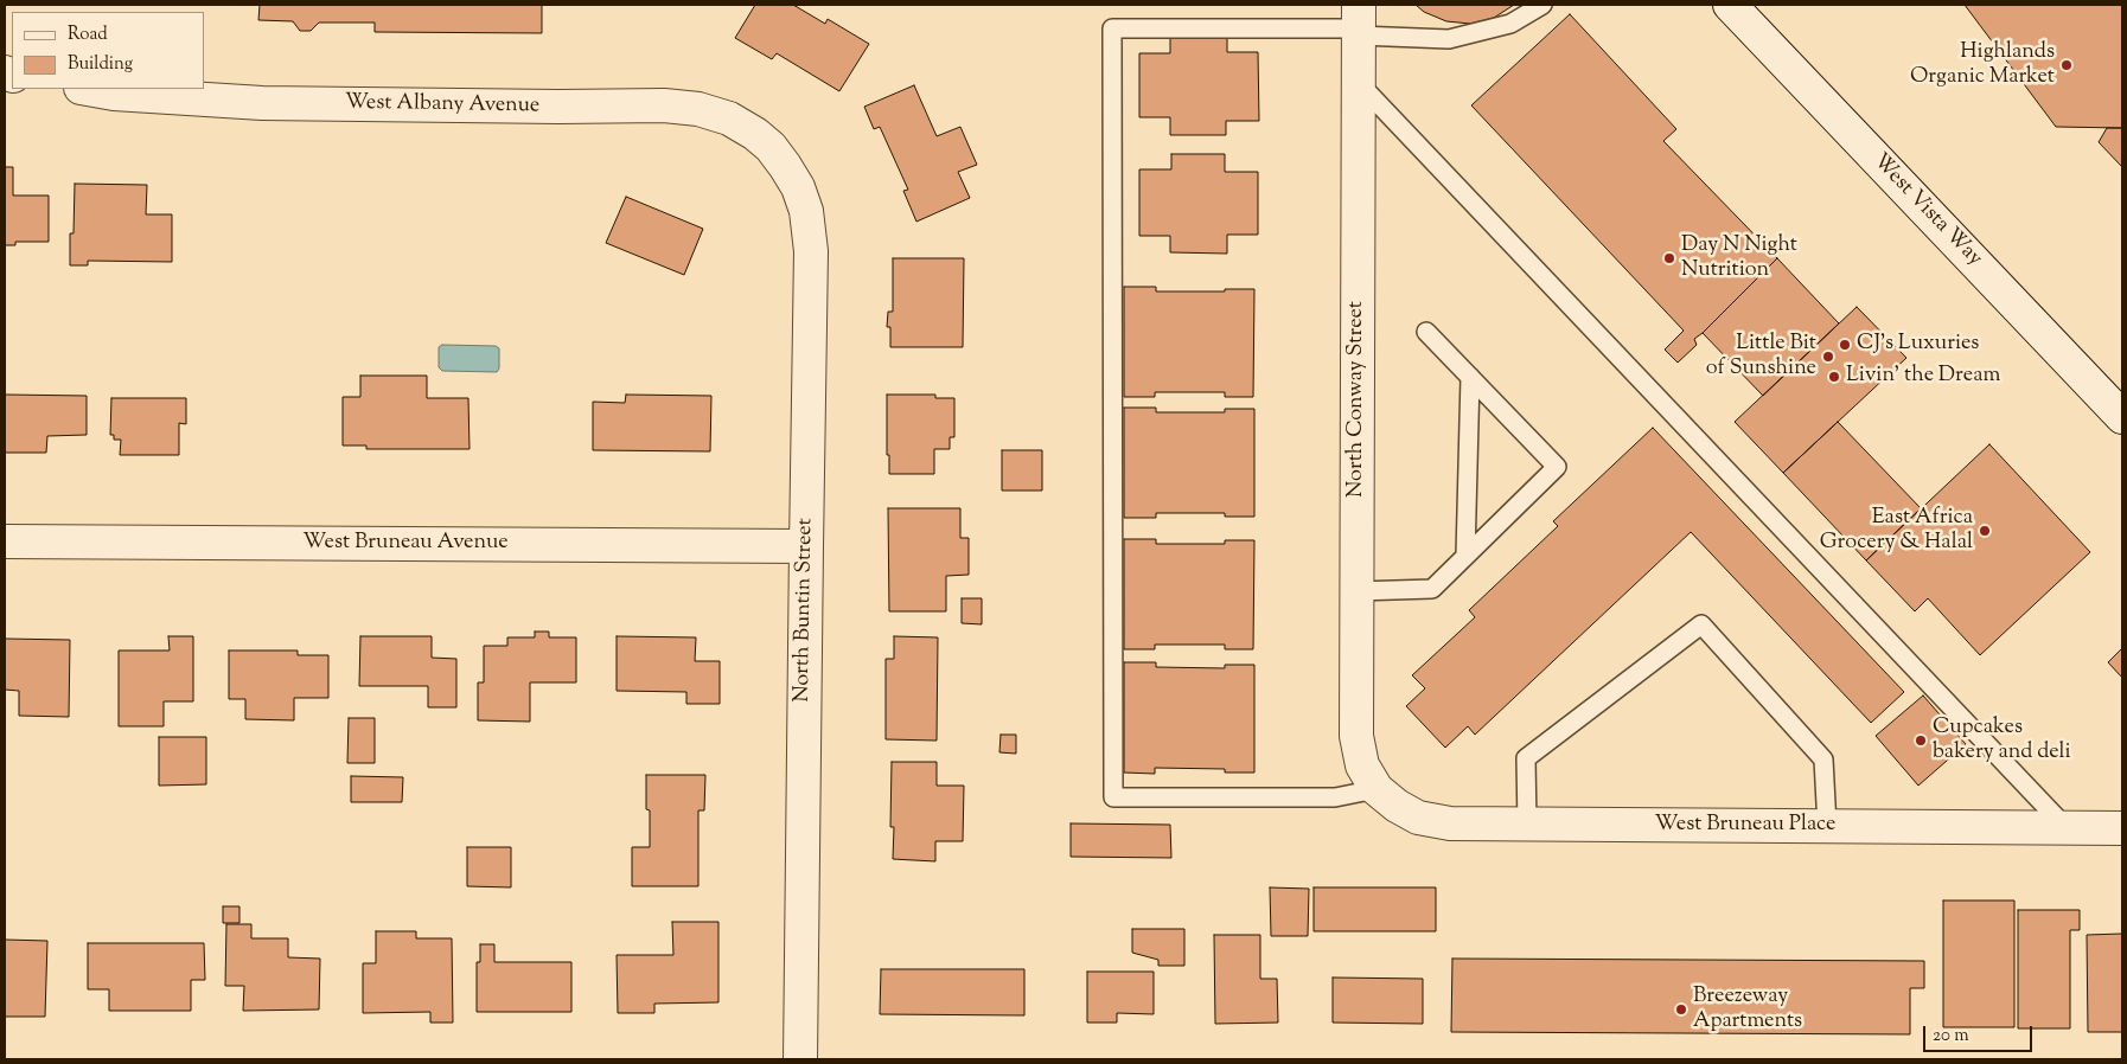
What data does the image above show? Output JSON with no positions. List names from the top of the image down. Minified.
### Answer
{"streets":{"street":["West Albany Avenue","West Vista Way","North Conway Street","West Bruneau Avenue","North Buntin Street","West Bruneau Place"]},"crossings":[["West Albany Avenue","North Buntin Street"],["North Conway Street","West Bruneau Place"],["West Bruneau Avenue","North Buntin Street"]],"places":["Highlands Organic Market","Day N Night Nutrition","CJ's Luxuries","Little Bit of Sunshine","Livin' the Dream","East Africa Grocery & Halal","Cupcakes bakery and deli","Breezeway Apartments"],"legend":["Road","Building"],"scale_bar":"20 m"}
